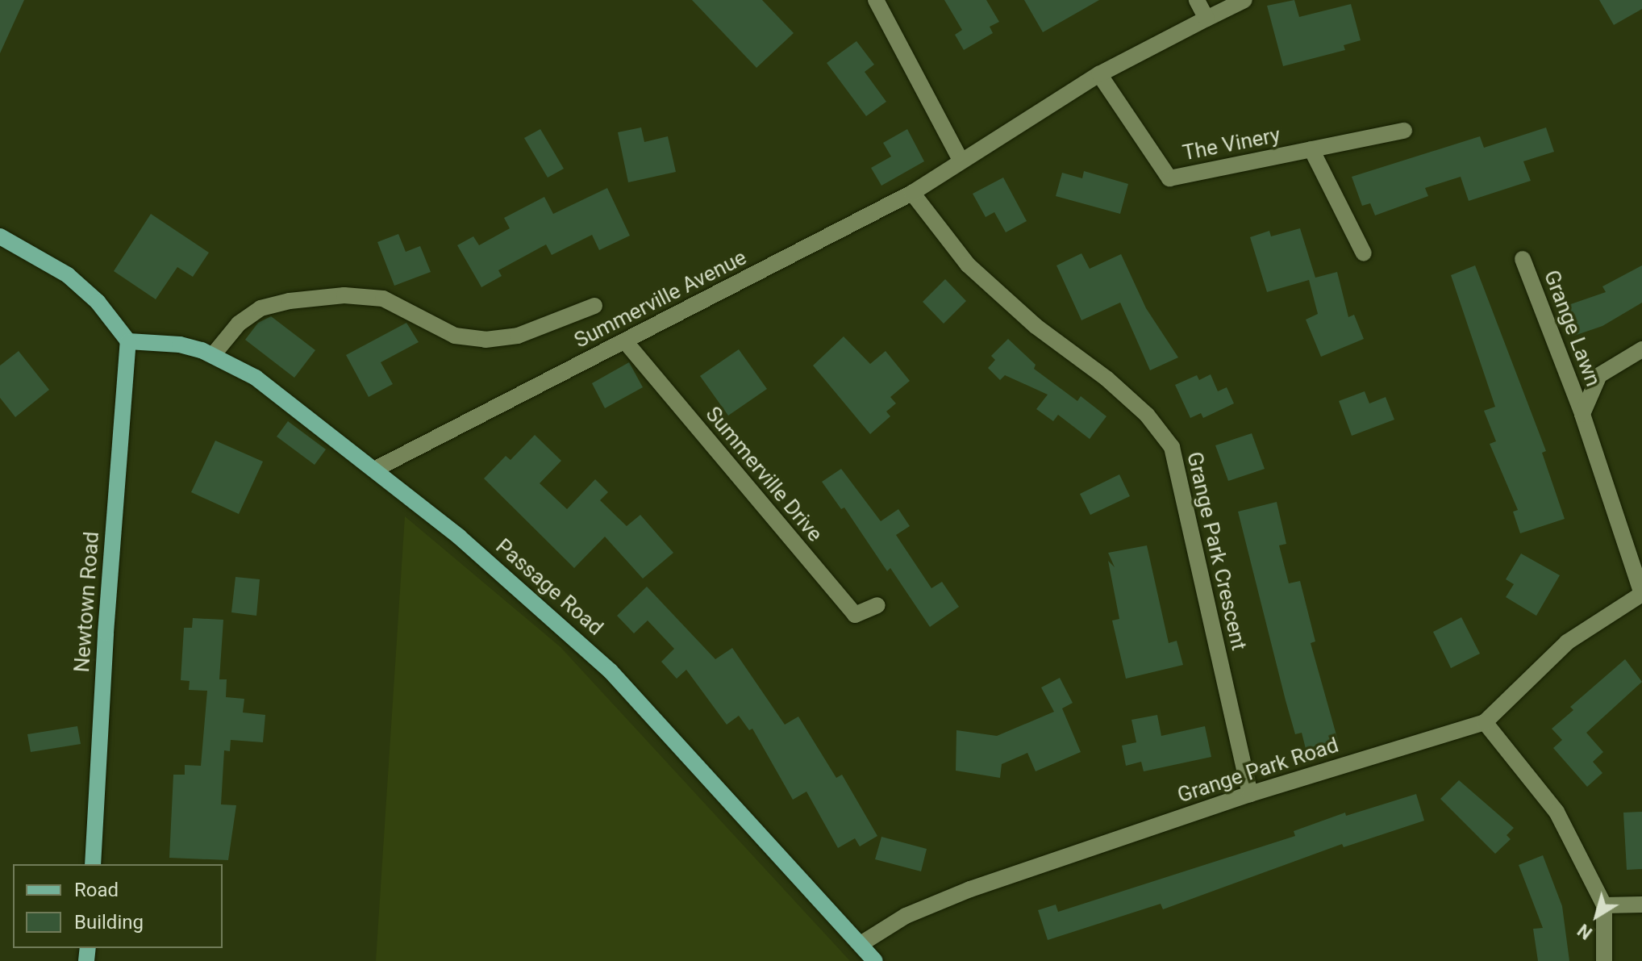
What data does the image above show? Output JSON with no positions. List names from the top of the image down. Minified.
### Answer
{"streets":{"main road":["Passage Road","Newtown Road"],"street":["The Vinery","Summerville Avenue","Grange Lawn","Summerville Drive","Grange Park Crescent","Grange Park Road"]},"crossings":[["The Vinery","Summerville Avenue"],["Summerville Avenue","Summerville Drive"],["Summerville Avenue","Grange Park Crescent"],["Summerville Avenue","Passage Road"],["Grange Lawn","Grange Park Road"],["Grange Park Crescent","Grange Park Road"],["Passage Road","Newtown Road"],["Passage Road","Grange Park Road"]],"legend":["Road","Building"],"north":"bottom left"}
